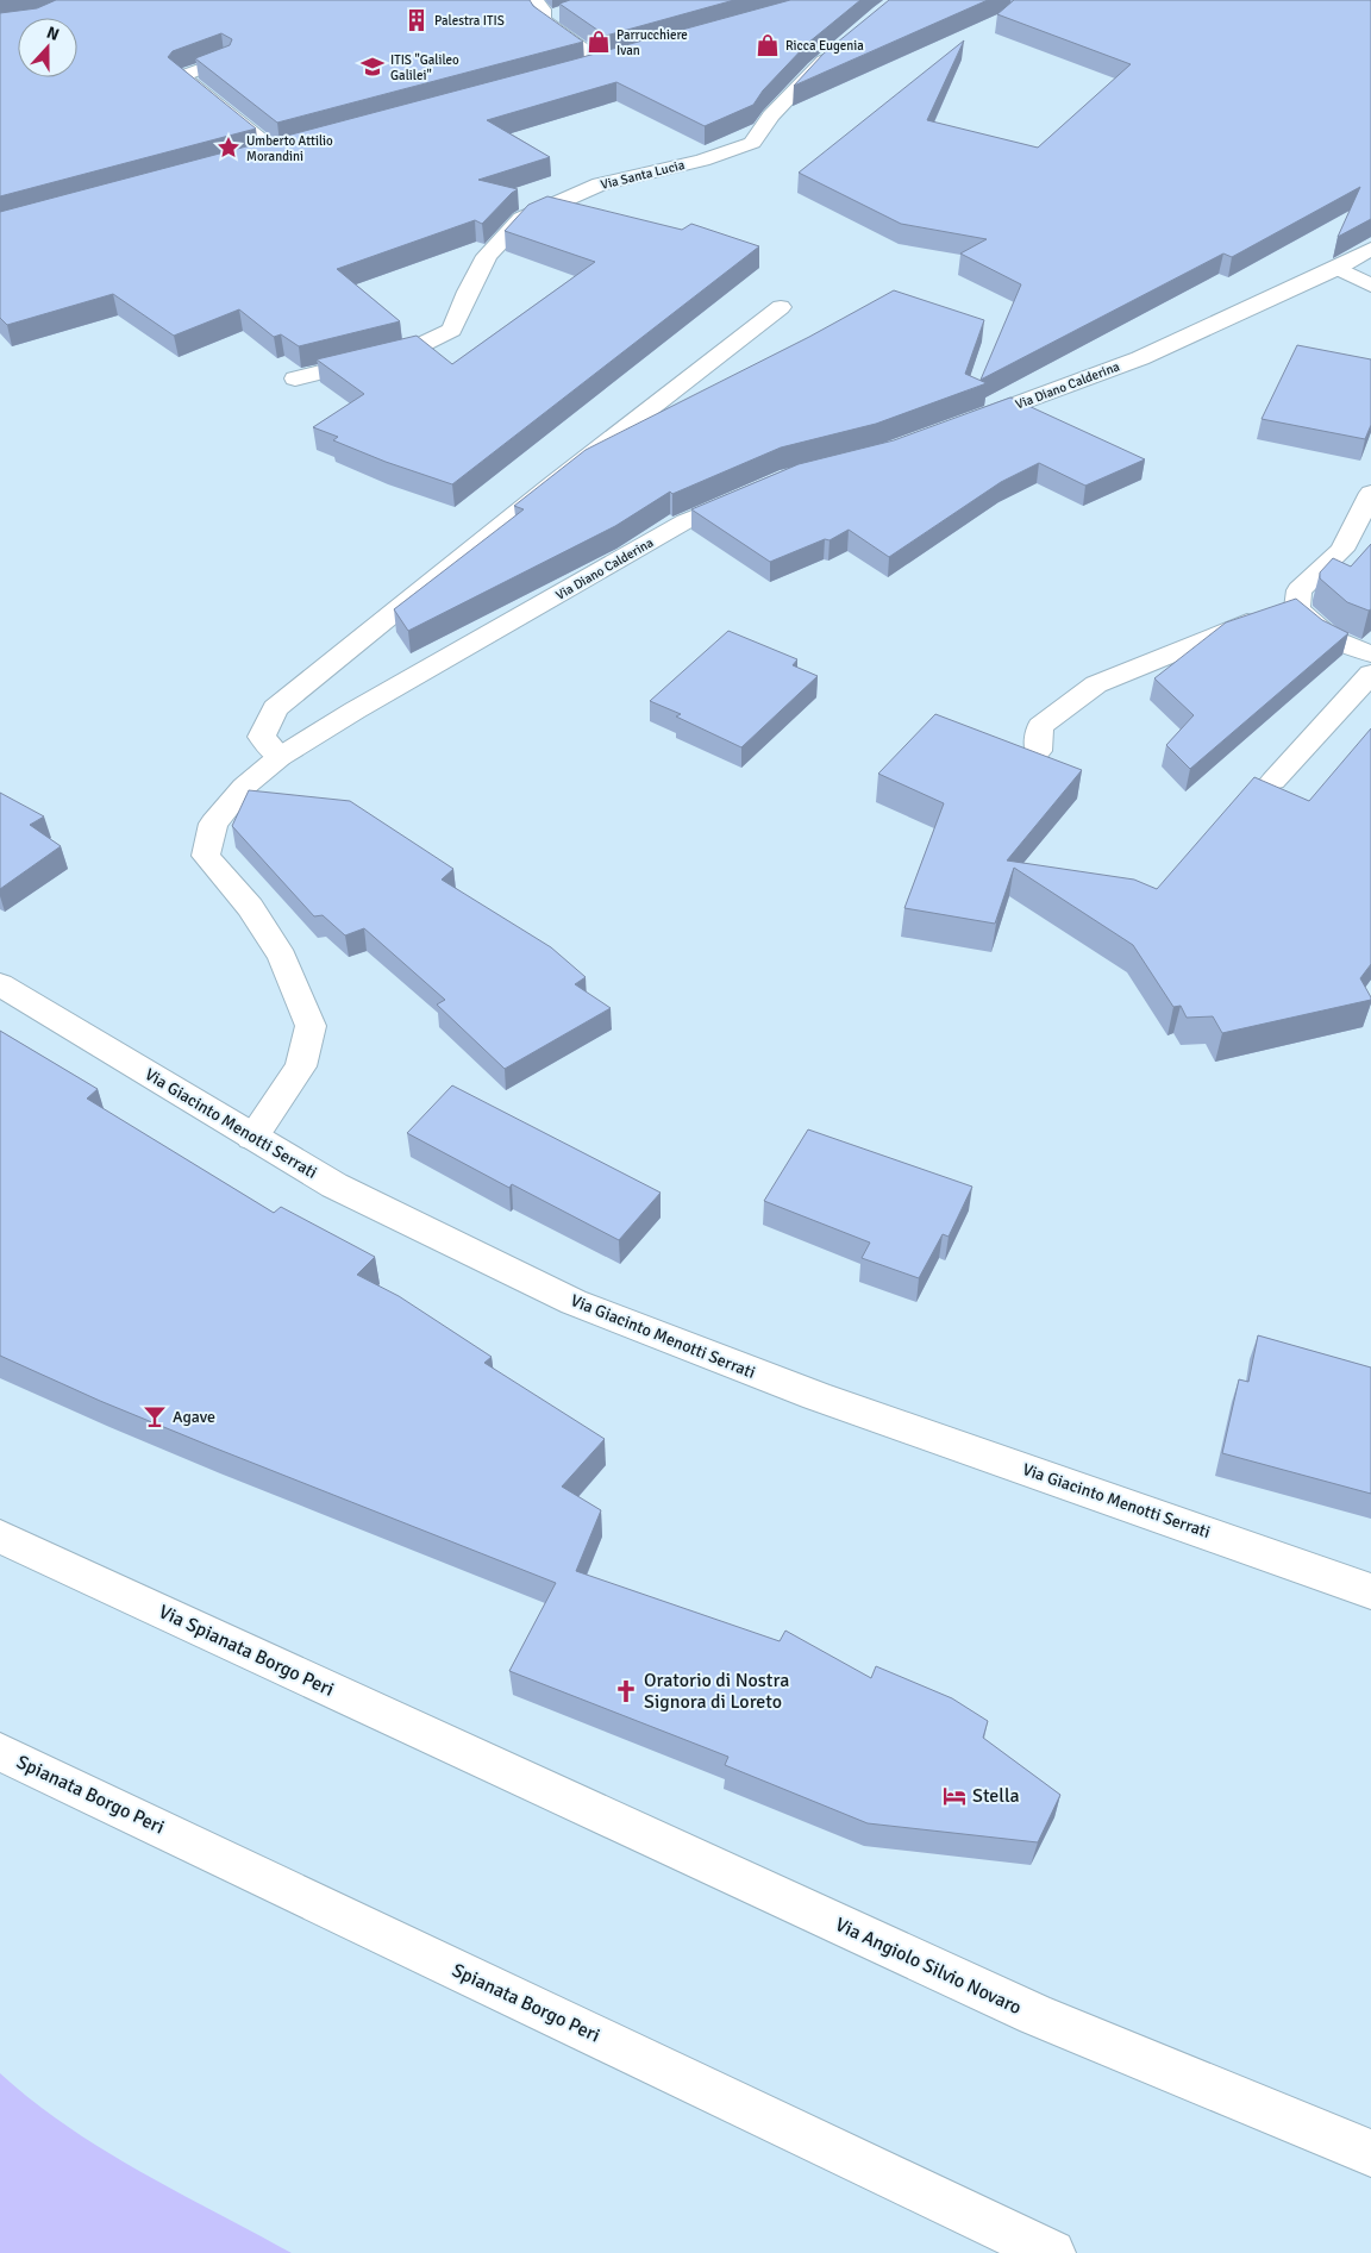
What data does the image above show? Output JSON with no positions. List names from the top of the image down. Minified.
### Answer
{"streets":{"street":["Via Santa Lucia","Via Diano Calderina","Via Giacinto Menotti Serrati","Via Spianata Borgo Peri","Spianata Borgo Peri","Via Angiolo Silvio Novaro"]},"crossings":[["Via Diano Calderina","Via Giacinto Menotti Serrati"],["Via Spianata Borgo Peri","Via Angiolo Silvio Novaro"]],"places":{"building":["Palestra ITIS"],"shop":["Parrucchiere Ivan","Ricca Eugenia"],"school or university":["ITIS \"Galileo Galilei\""],"place":["Umberto Attilio Morandini"],"bar":["Agave"],"church":["Oratorio di Nostra Signora di Loreto"],"hotel":["Stella"]},"north":"top"}
